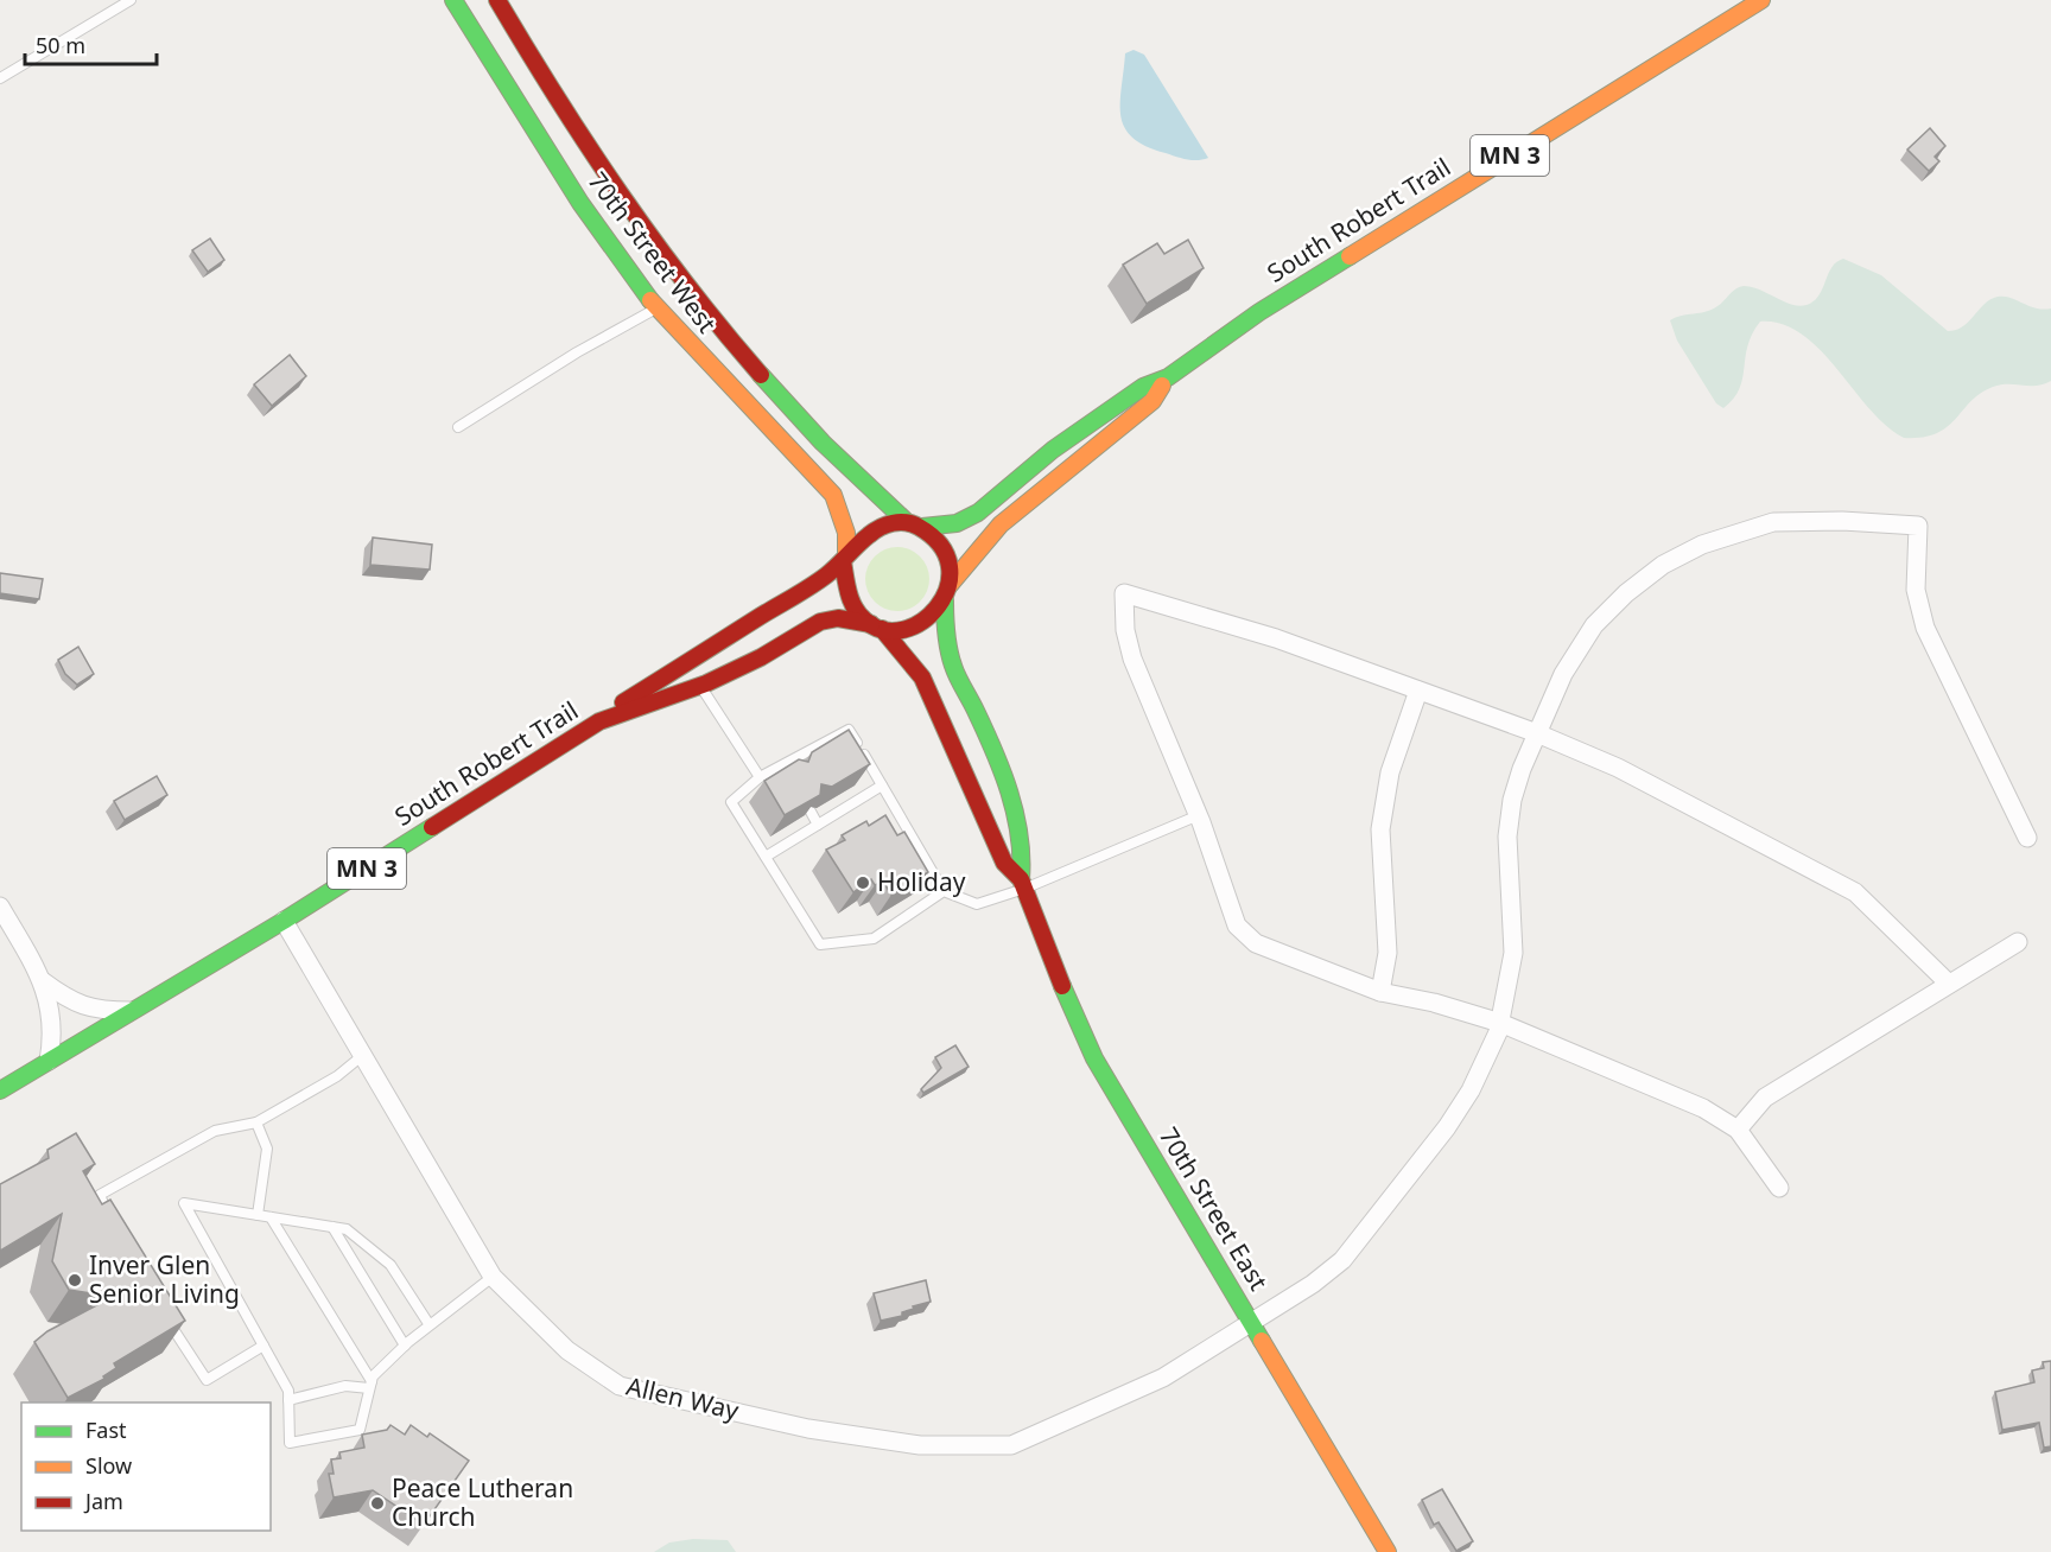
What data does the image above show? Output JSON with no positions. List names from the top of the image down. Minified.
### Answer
{"streets":{"main road":["MN 3","South Robert Trail","70th Street West","70th Street East"],"street":["Allen Way"]},"crossings":[["South Robert Trail","70th Street West"],["South Robert Trail","70th Street East"],["South Robert Trail","Allen Way"],["70th Street West","70th Street East"],["70th Street East","Allen Way"]],"places":["Holiday","Inver Glen Senior Living","Peace Lutheran Church"],"legend":["Fast","Slow","Jam"],"scale_bar":"50 m"}
